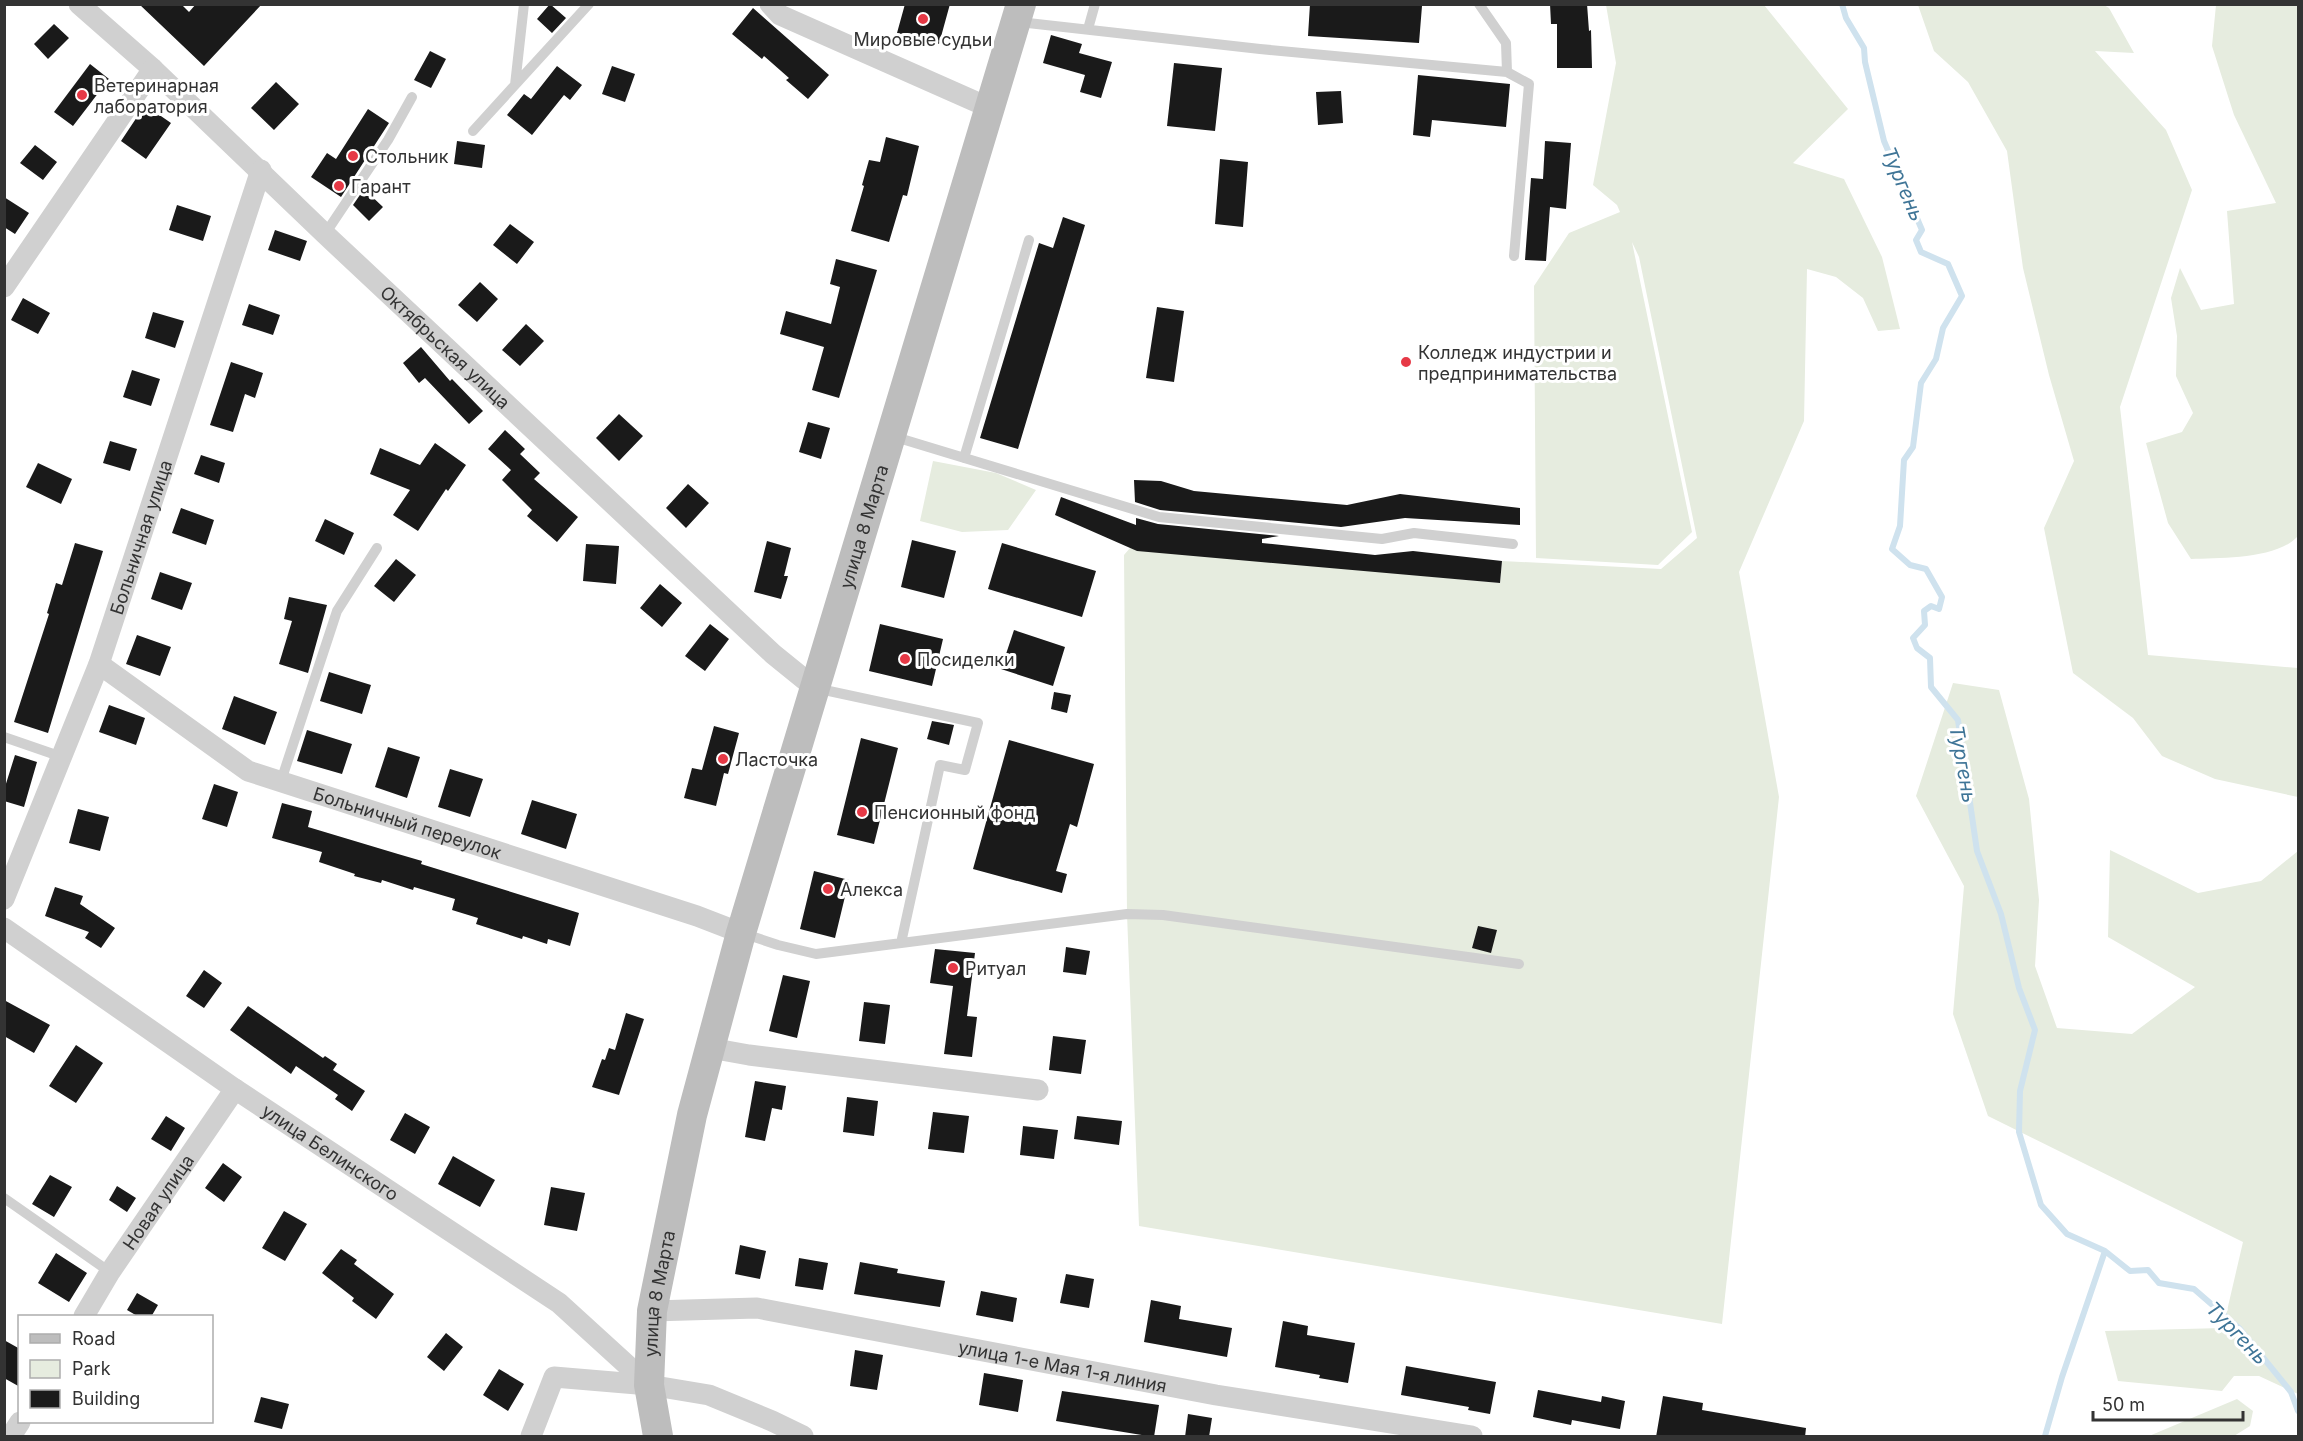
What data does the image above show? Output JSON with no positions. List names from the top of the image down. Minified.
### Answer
{"streets":{"main road":["улица 8 Марта"],"street":["Октябрьская улица","Больничная улица","Больничный переулок","улица Белинского","Новая улица","улица 1-е Мая 1-я линия"]},"crossings":[["Октябрьская улица","улица 8 Марта"],["Октябрьская улица","Больничная улица"],["улица 8 Марта","Больничный переулок"],["улица 8 Марта","улица Белинского"],["улица 8 Марта","улица 1-е Мая 1-я линия"],["Больничная улица","Больничный переулок"],["улица Белинского","Новая улица"]],"water":["Тургень"],"places":["Мировые судьи","Ветеринарная лаборатория","Стольник","Гарант","Колледж индустрии и предпринимательства","Посиделки","Ласточка","Пенсионный фонд","Алекса","Ритуал"],"legend":["Road","Park","Building"],"scale_bar":"50 m"}
